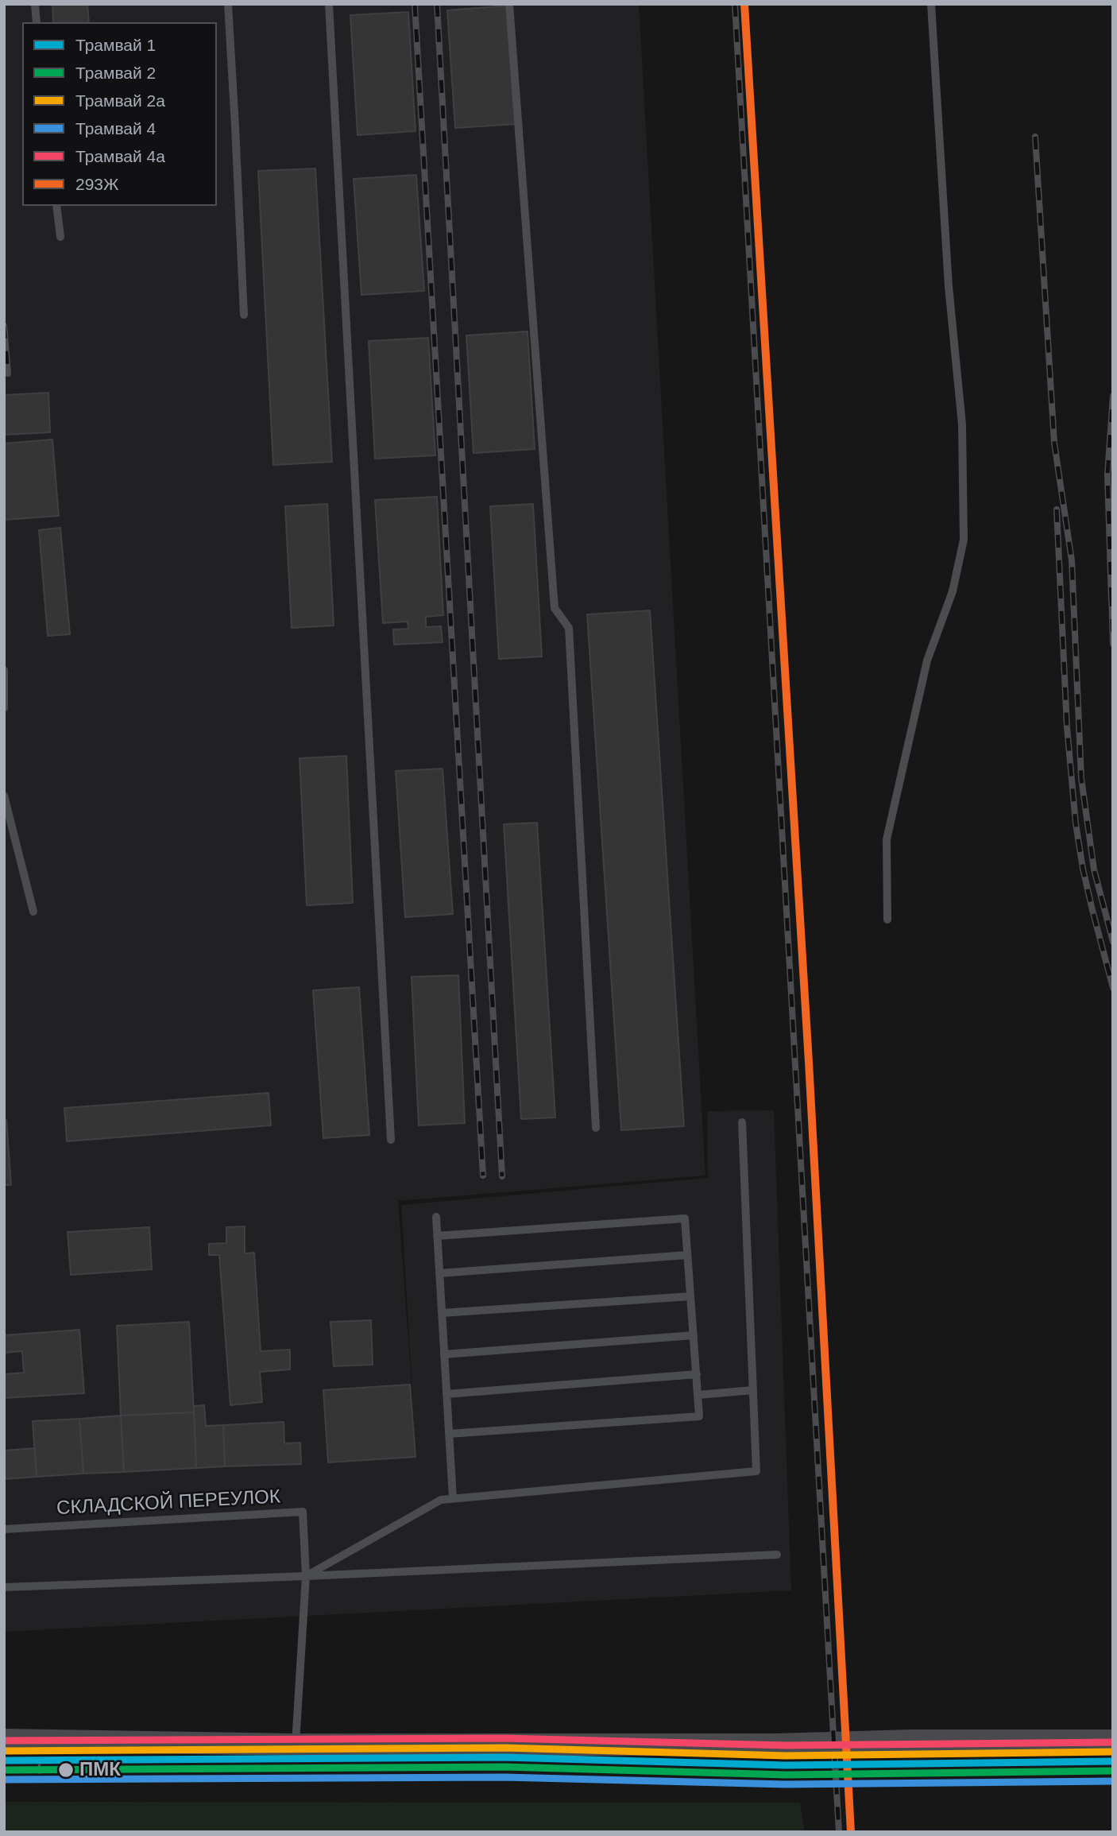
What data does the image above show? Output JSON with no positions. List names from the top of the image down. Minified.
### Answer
{"streets":{"lane":["СКЛАДСКОЙ ПЕРЕУЛОК"]},"places":["ПМК"],"lines":["transit line 293Ж","tram line 4а","tram line 2а","tram line 1","tram line 2","tram line 4"],"legend":["Трамвай 1","Трамвай 2","Трамвай 2а","Трамвай 4","Трамвай 4а","293Ж"]}
